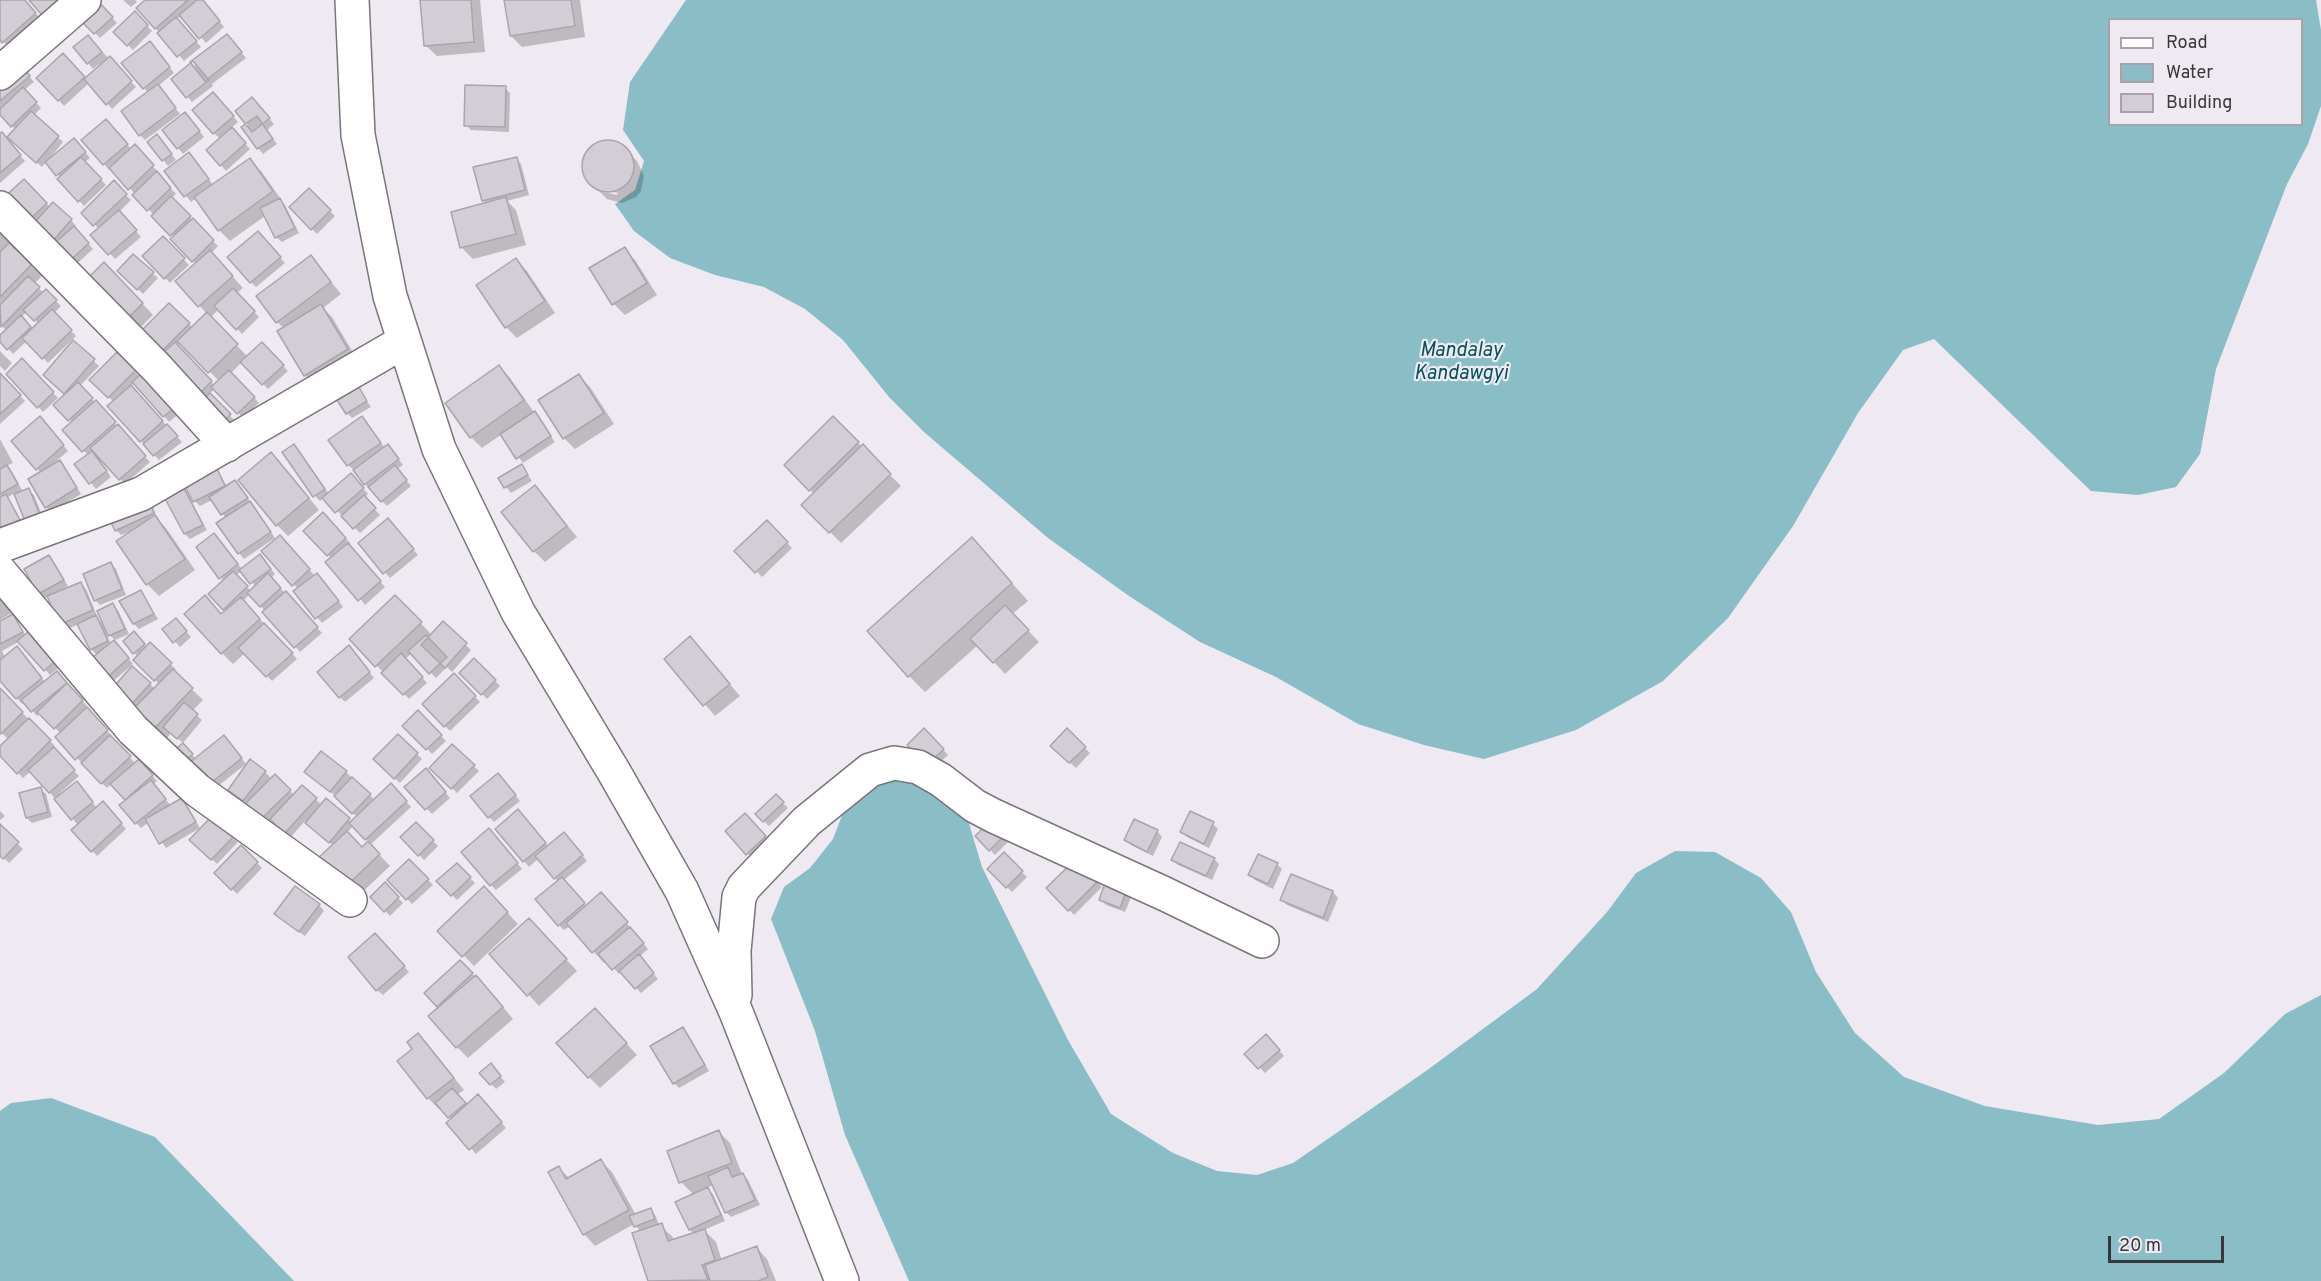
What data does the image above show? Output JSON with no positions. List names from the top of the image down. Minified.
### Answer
{"water":["Mandalay Kandawgyi"],"legend":["Road","Water","Building"],"scale_bar":"20 m"}
